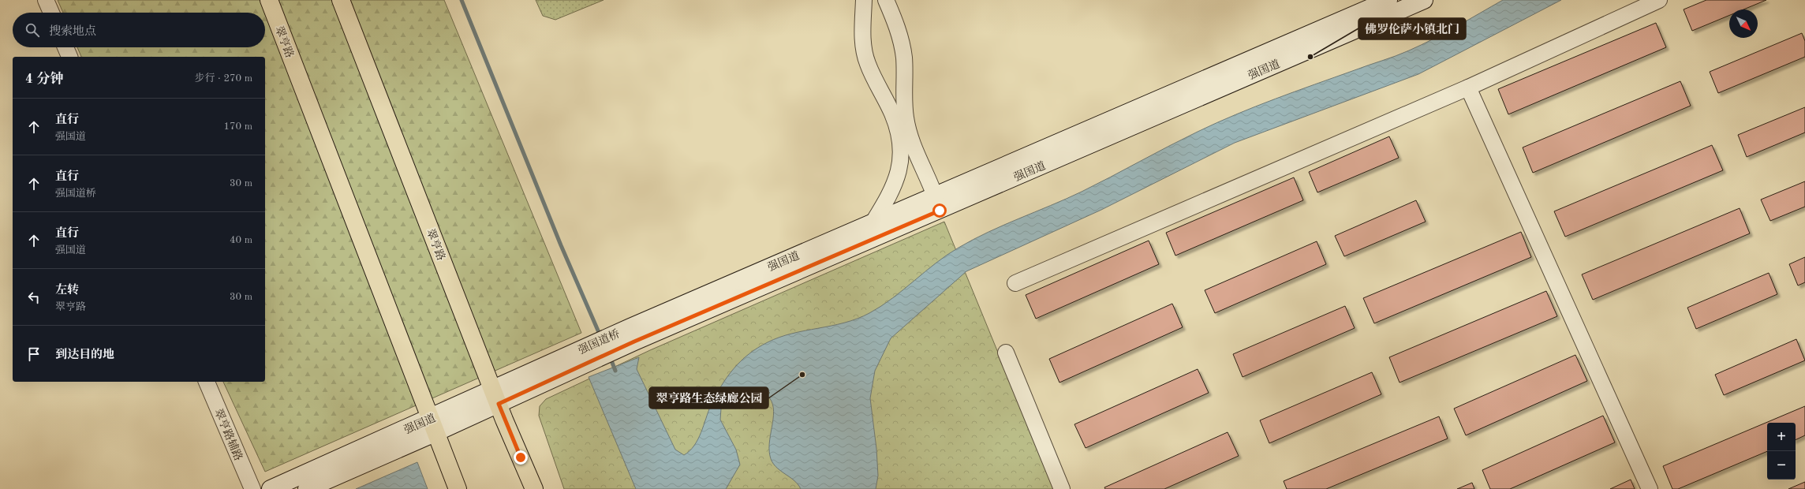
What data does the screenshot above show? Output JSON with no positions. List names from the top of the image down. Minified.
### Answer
{"streets":{"main road":["翠亨路","强国道","强国道桥"],"street":["翠亨路辅路"]},"crossings":[["翠亨路","强国道"],["强国道","强国道桥"]],"places":["佛罗伦萨小镇北门","翠亨路生态绿廊公园"],"north":"bottom right","page":{"search":"搜索地点","heading":["4 分钟","步行 · 270 m"],"list":[["直行","强国道","170 m"],["直行","强国道桥","30 m"],["直行","强国道","40 m"],["左转","翠亨路","30 m"],"到达目的地"],"map_buttons":["+","−"]}}
